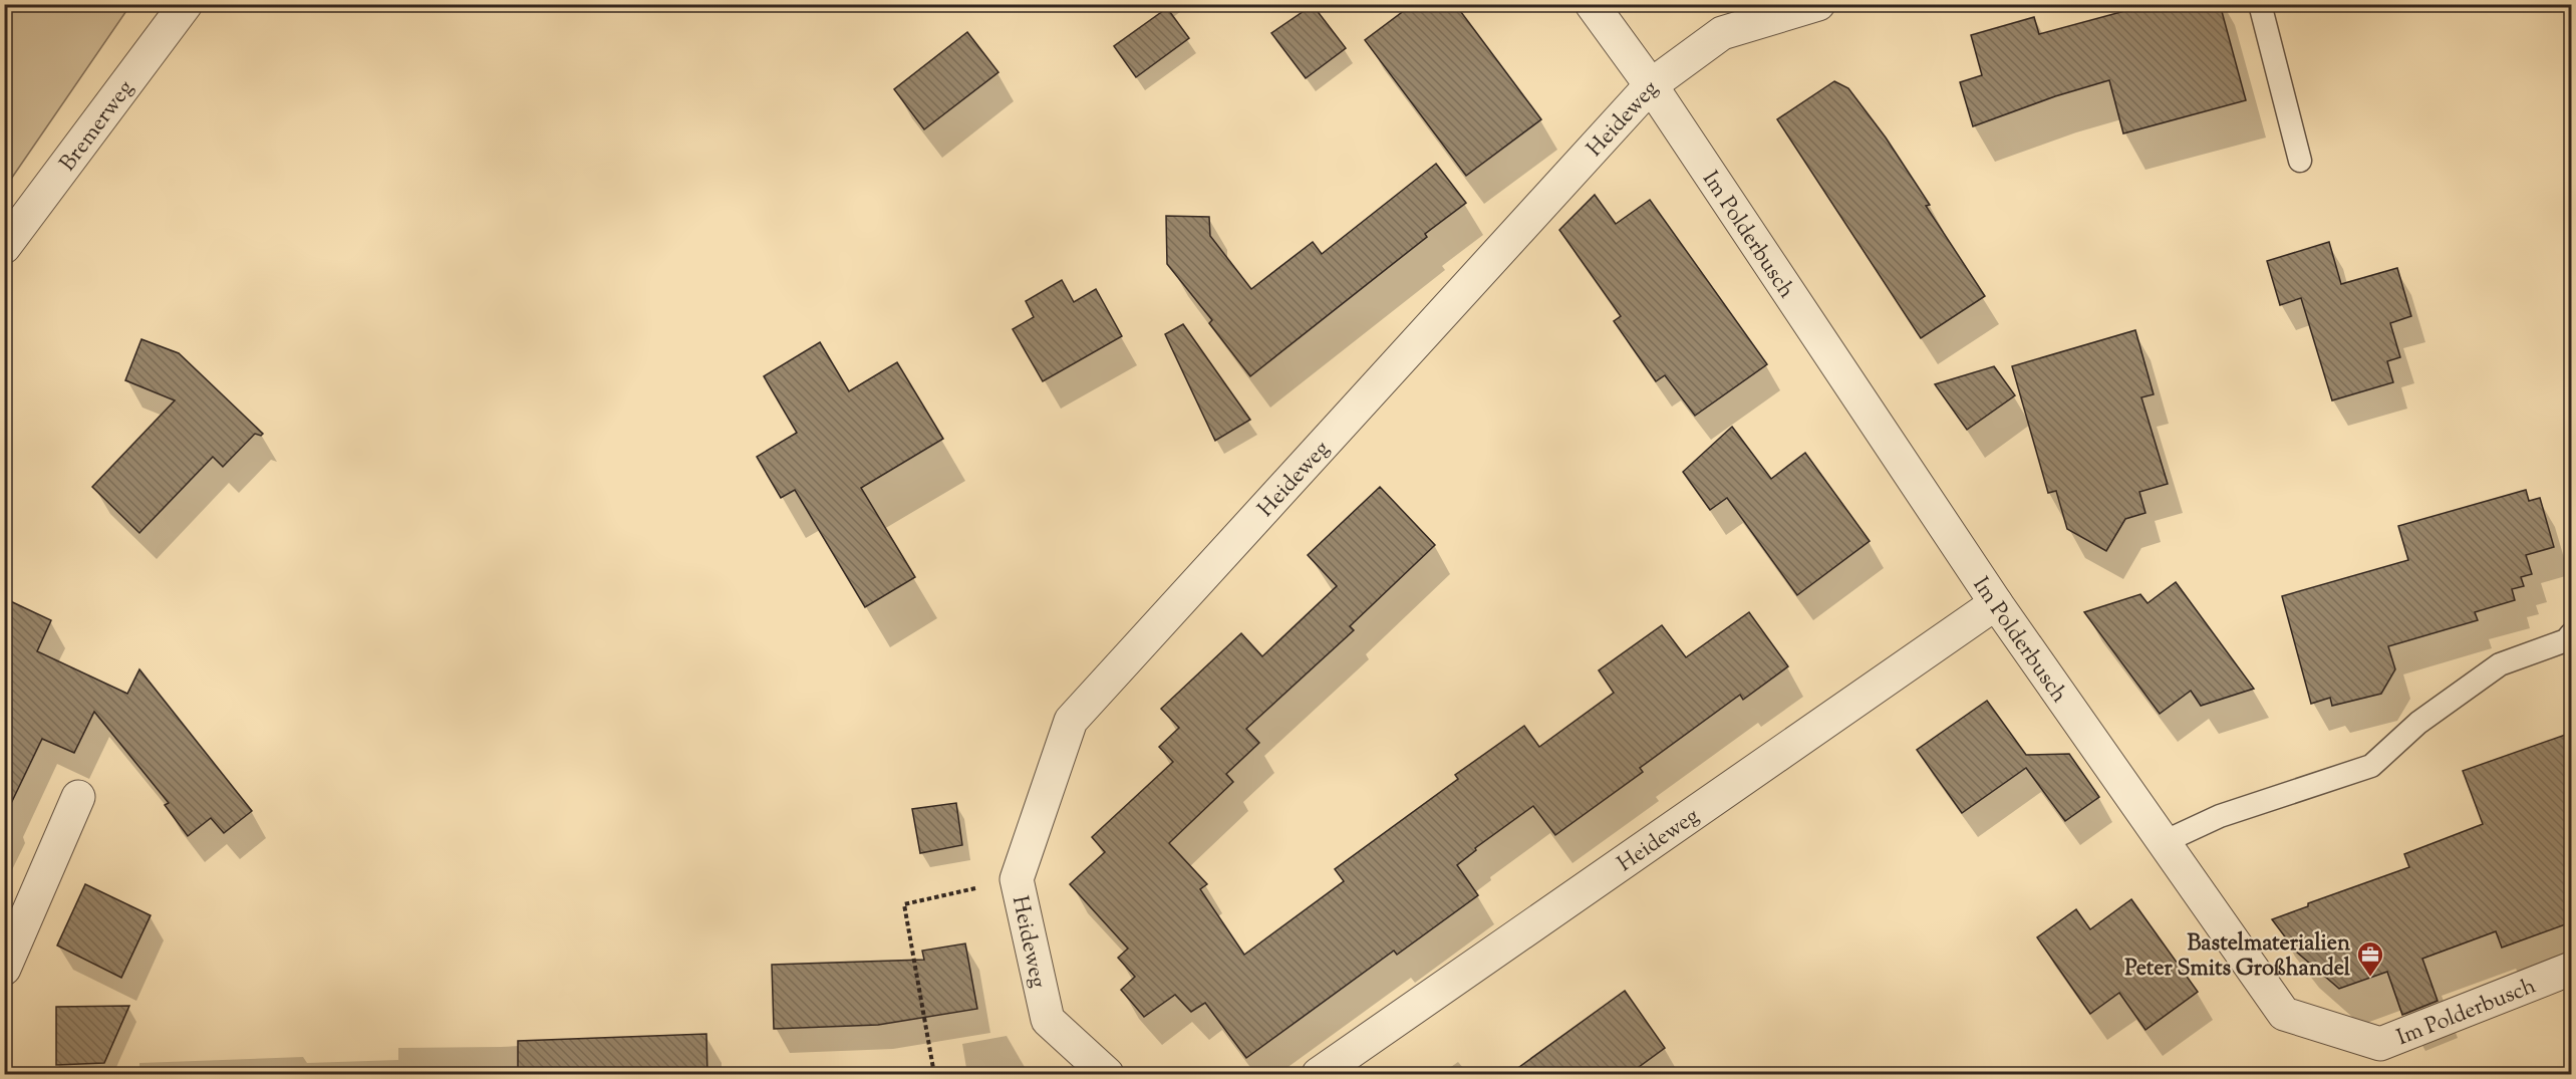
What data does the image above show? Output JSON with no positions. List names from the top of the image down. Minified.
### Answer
{"streets":{"street":["Heideweg","Bremerweg","Im Polderbusch"]},"crossings":[["Heideweg","Im Polderbusch"]],"places":{"office":["Bastelmaterialien Peter Smits Großhandel"]}}
